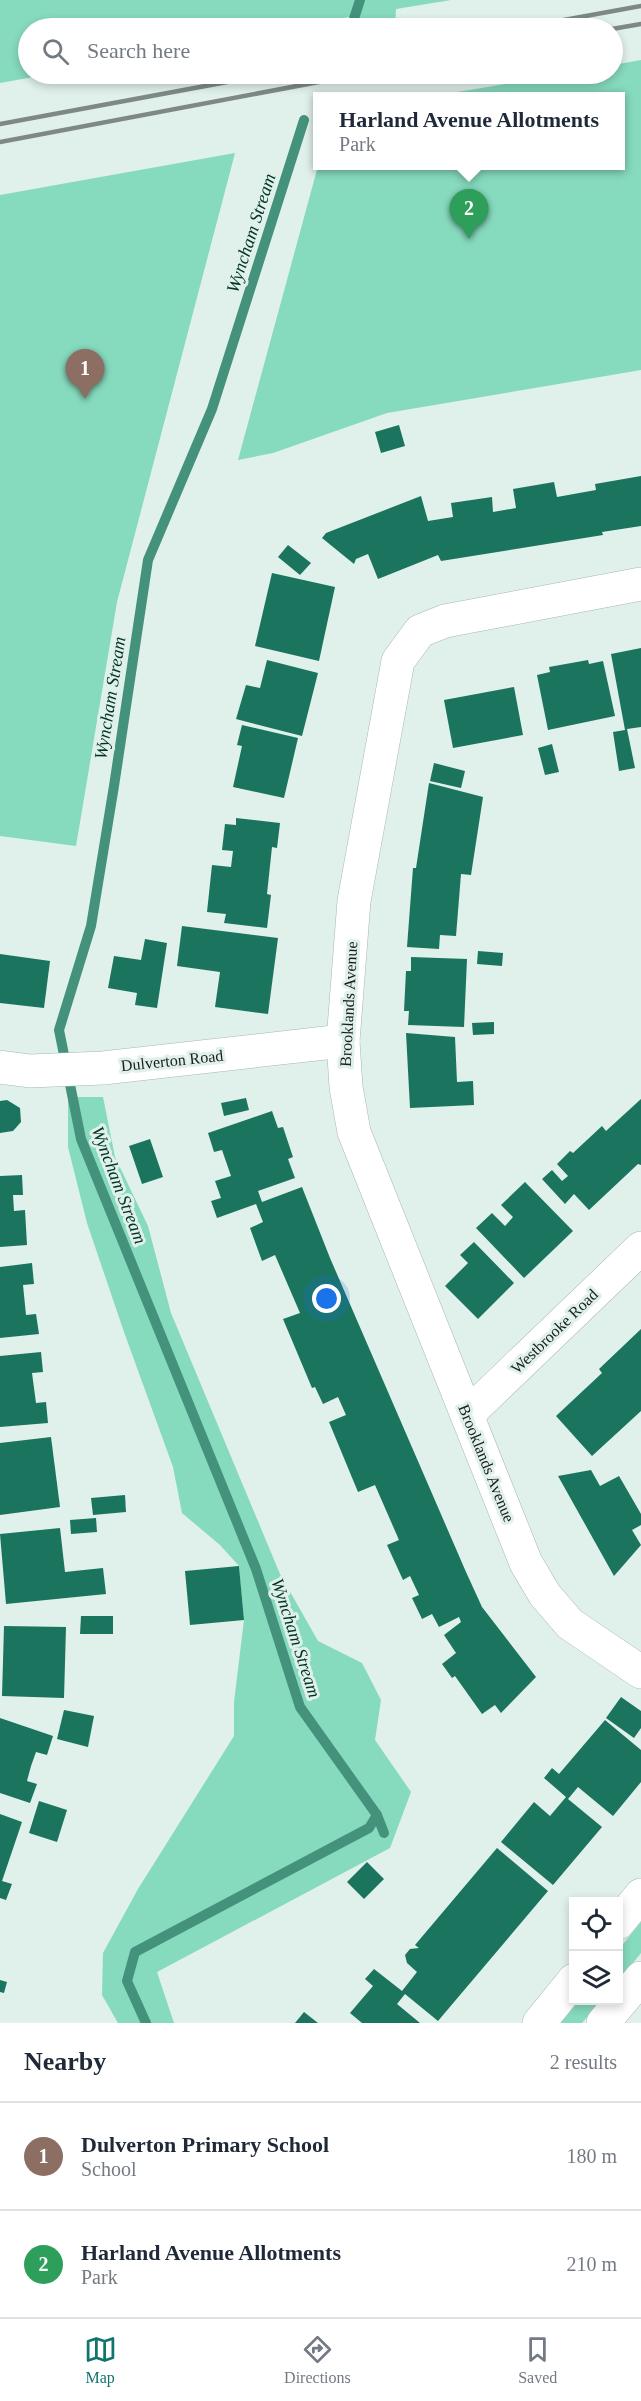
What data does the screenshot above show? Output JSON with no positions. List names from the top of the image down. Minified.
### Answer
{"streets":{"street":["Brooklands Avenue","Dulverton Road","Westbrooke Road"]},"crossings":[["Brooklands Avenue","Dulverton Road"],["Brooklands Avenue","Westbrooke Road"]],"water":["Wyncham Stream"],"page":{"search":"Search here","popup":["Harland Avenue Allotments","Park"],"pins":["2","1"],"heading":["Nearby","2 results"],"list":[{"mark":"1","name":"Dulverton Primary School","note":"School","value":"180 m"},{"mark":"2","name":"Harland Avenue Allotments","note":"Park","value":"210 m"}],"nav":["Map","Directions","Saved"]}}
